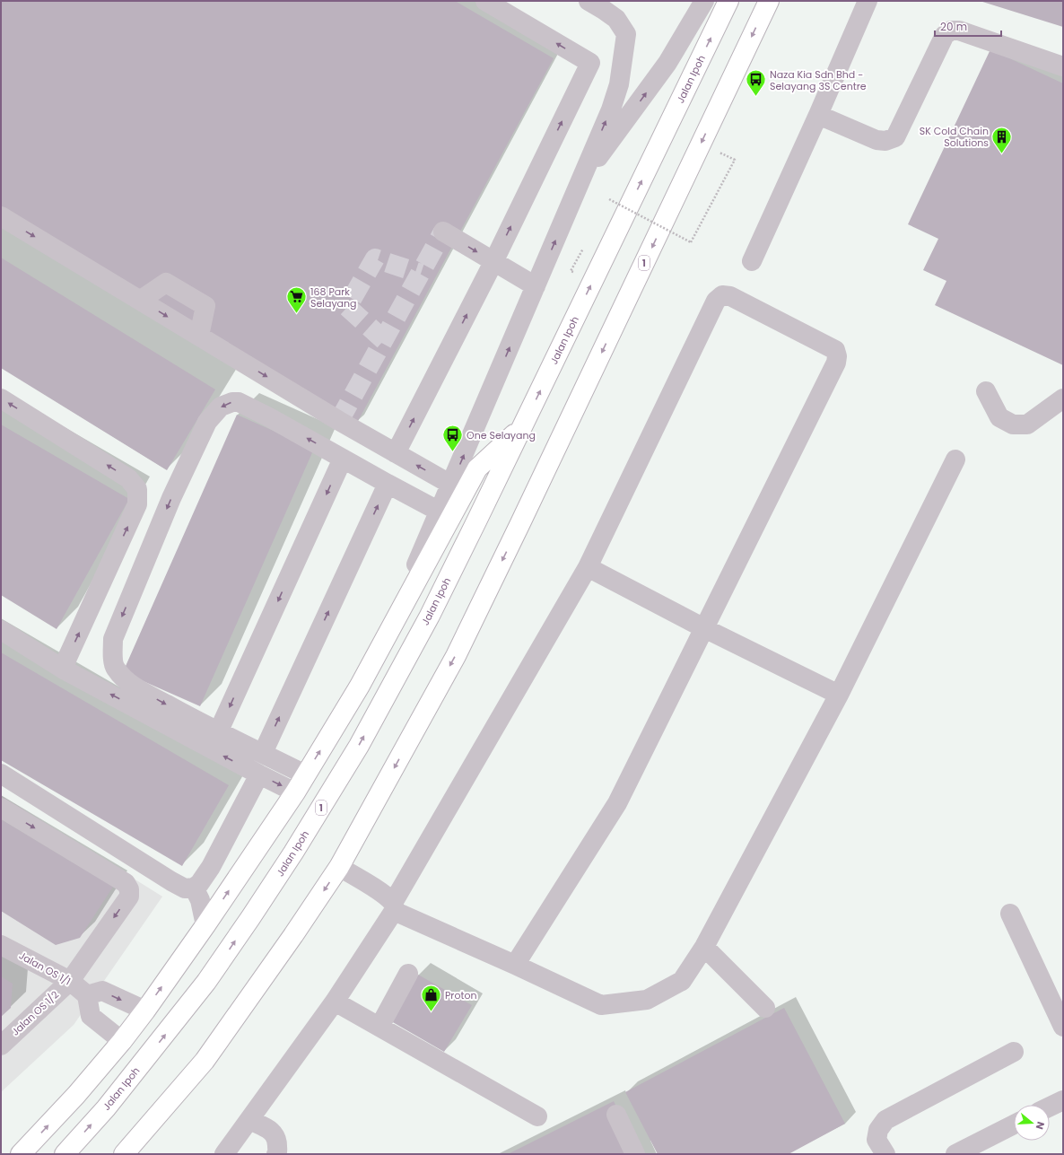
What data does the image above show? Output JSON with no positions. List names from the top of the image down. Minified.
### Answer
{"streets":{"highway":["Jalan Ipoh","1"],"street":["Jalan OS 1/1","Jalan OS 1/2"]},"crossings":[["Jalan OS 1/1","Jalan OS 1/2"]],"places":{"bus stop":["Naza Kia Sdn Bhd - Selayang 3S Centre","One Selayang"],"building":["SK Cold Chain Solutions"],"supermarket":["168 Park Selayang"],"shop":["Proton"]},"scale_bar":"20 m","north":"right"}
